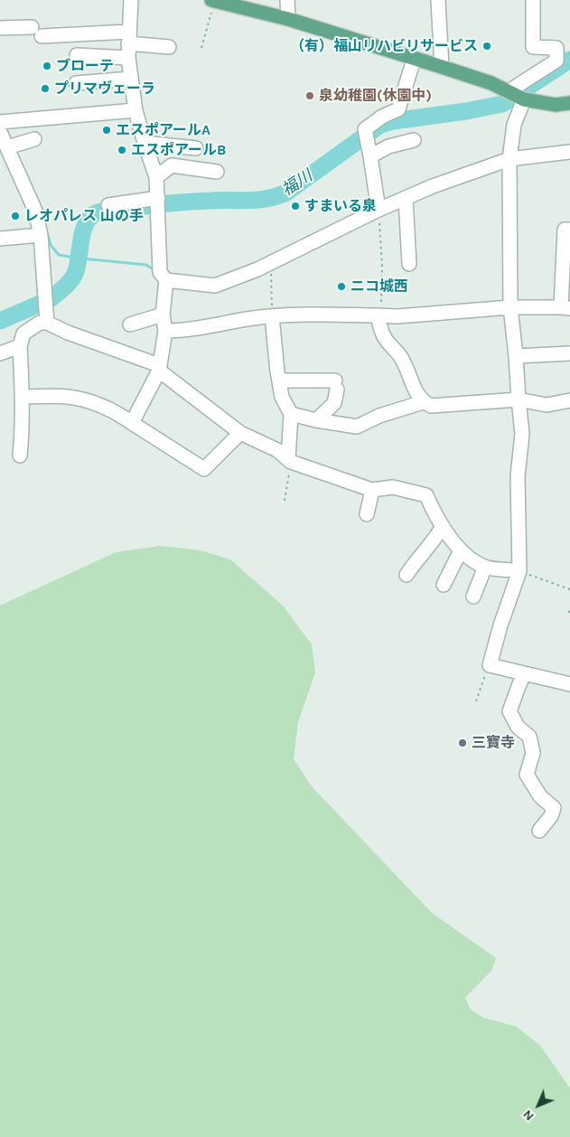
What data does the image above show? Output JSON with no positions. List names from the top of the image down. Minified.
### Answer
{"water":["福川"],"places":["（有）福山リハビリサービス","ブローテ","プリマヴェーラ","泉幼稚園(休園中)","エスポアールA","エスポアールB","すまいる泉","レオパレス 山の手","ニコ城西","三寶寺"],"north":"bottom left"}
